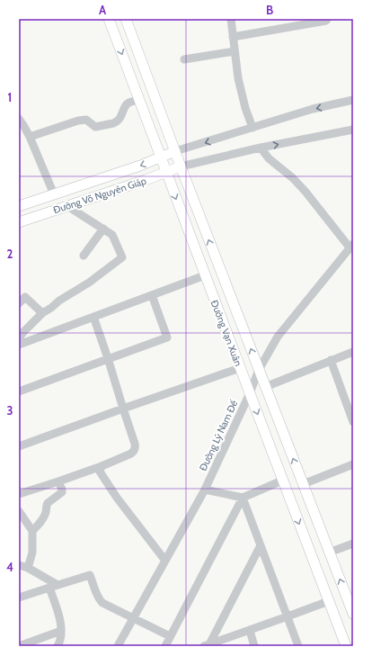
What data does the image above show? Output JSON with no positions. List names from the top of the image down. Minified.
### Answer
{"streets":{"main road":["Đường Võ Nguyên Giáp","Đường Vạn Xuân"],"street":["Đường Lý Nam Đế"]},"crossings":[["Đường Võ Nguyên Giáp","Đường Vạn Xuân"],["Đường Vạn Xuân","Đường Lý Nam Đế"]],"grid":{"columns":["A","B"],"rows":["1","2","3","4"]}}
